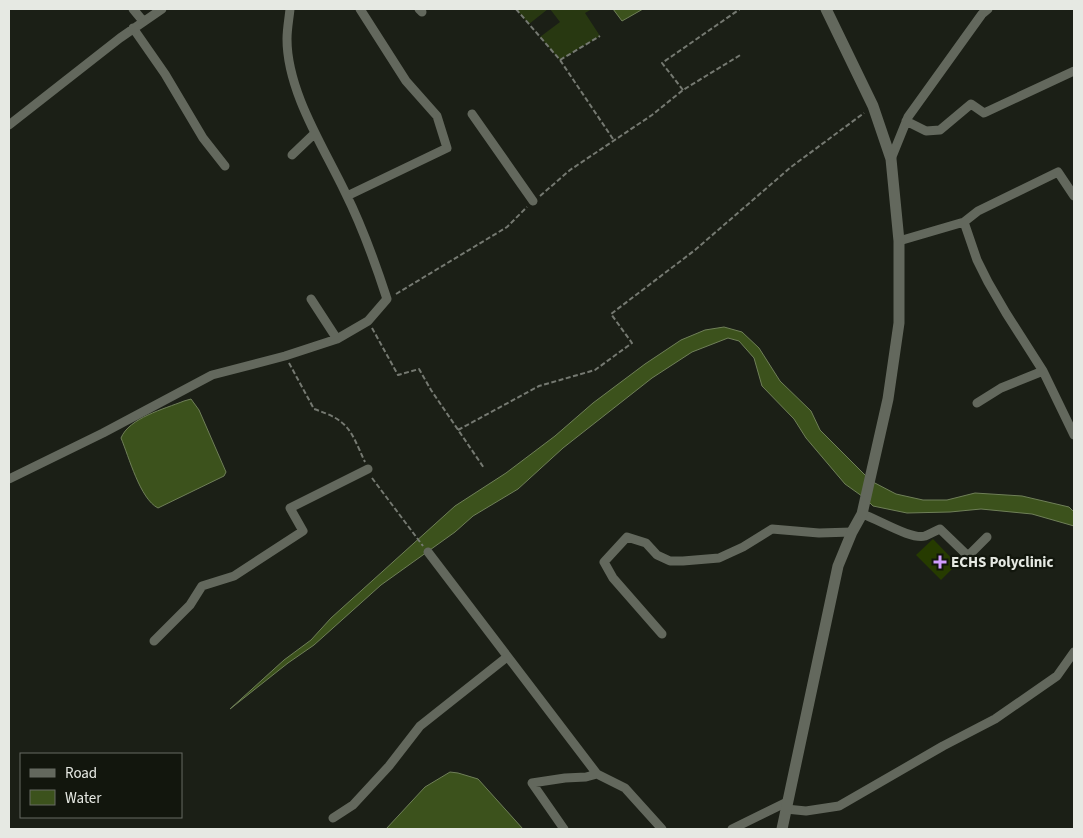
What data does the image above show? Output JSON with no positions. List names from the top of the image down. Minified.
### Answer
{"places":{"health":["ECHS Polyclinic"]},"legend":["Road","Water"]}
